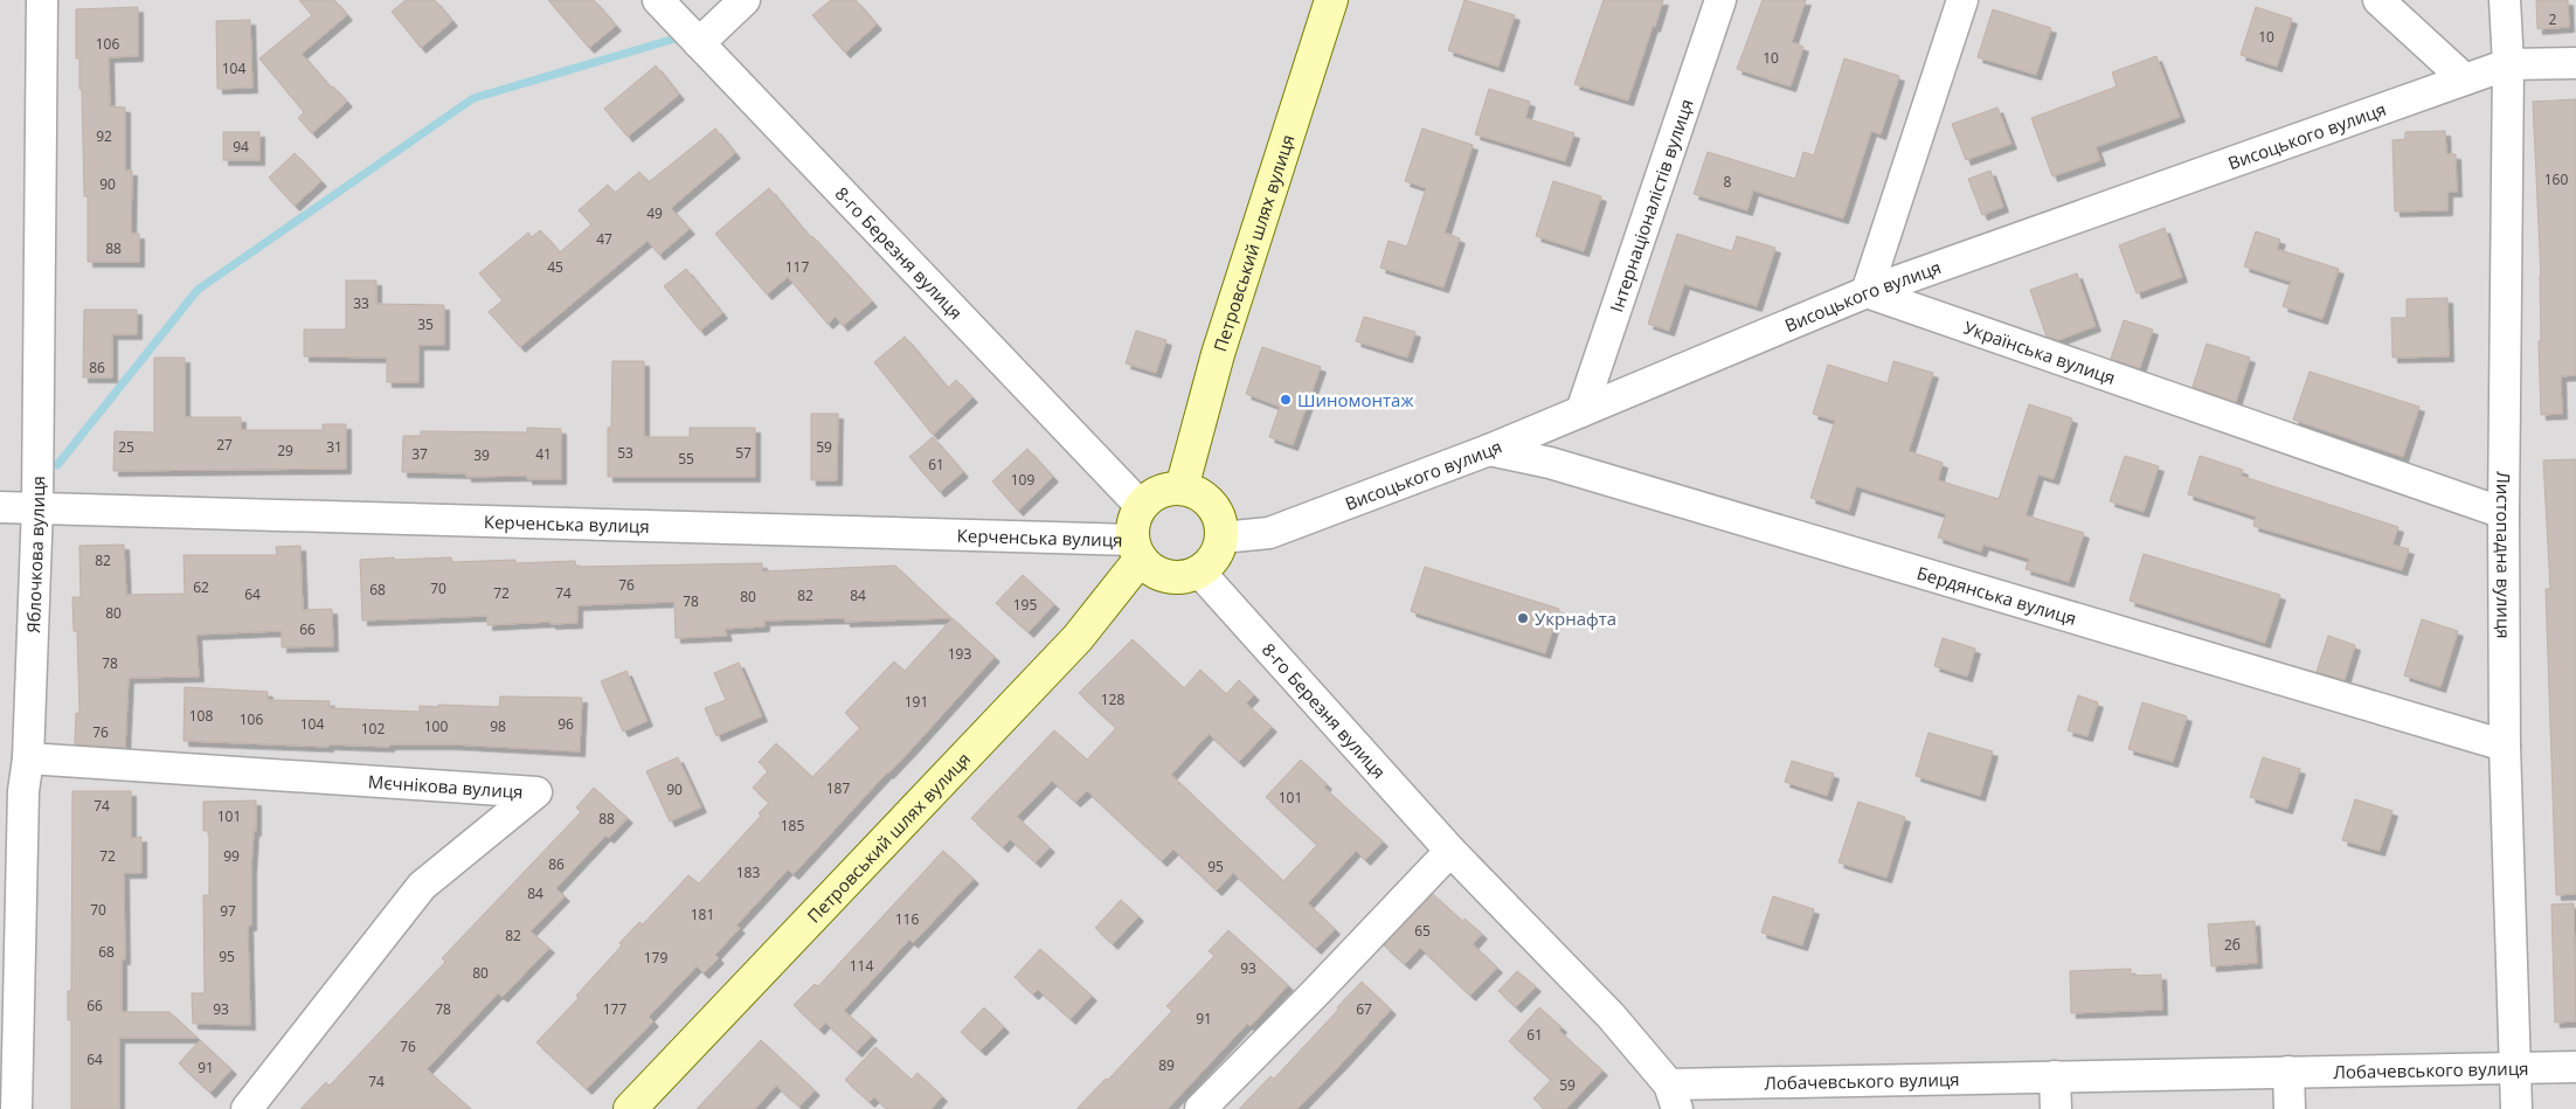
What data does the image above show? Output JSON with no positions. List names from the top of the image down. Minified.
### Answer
{"streets":{"street":["Висоцького вулиця","Інтернаціоналістів вулиця","Петровський шлях вулиця","8-го Березня вулиця","Українська вулиця","Керченська вулиця","Яблочкова вулиця","Листопадна вулиця","Бердянська вулиця","Мєчнікова вулиця","Лобачевського вулиця"]},"crossings":[["Висоцького вулиця","Інтернаціоналістів вулиця"],["Висоцького вулиця","Петровський шлях вулиця"],["Висоцького вулиця","8-го Березня вулиця"],["Висоцького вулиця","Українська вулиця"],["Висоцького вулиця","Керченська вулиця"],["Висоцького вулиця","Листопадна вулиця"],["Висоцького вулиця","Бердянська вулиця"],["Петровський шлях вулиця","8-го Березня вулиця"],["Петровський шлях вулиця","Керченська вулиця"],["8-го Березня вулиця","Керченська вулиця"],["8-го Березня вулиця","Лобачевського вулиця"],["Українська вулиця","Листопадна вулиця"],["Керченська вулиця","Яблочкова вулиця"],["Яблочкова вулиця","Мєчнікова вулиця"],["Листопадна вулиця","Бердянська вулиця"],["Листопадна вулиця","Лобачевського вулиця"]],"places":["Шиномонтаж","Укрнафта"],"house_numbers":["2","10","106","10","104","92","94","160","8","90","49","47","88","45","117","33","35","86","27","25","31","59","29","53","57","37","41","39","55","61","109","82","76","62","70","68","72","74","64","82","84","80","78","195","80","66","193","78","128","191","108","106","104","96","100","98","102","76","187","90","101","74","101","88","185","72","99","86","95","183","84","70","97","181","116","65","82","2б","68","95","179","114","93","80","66","93","78","177","67","91","61","76","64","89","91","74","59"]}
